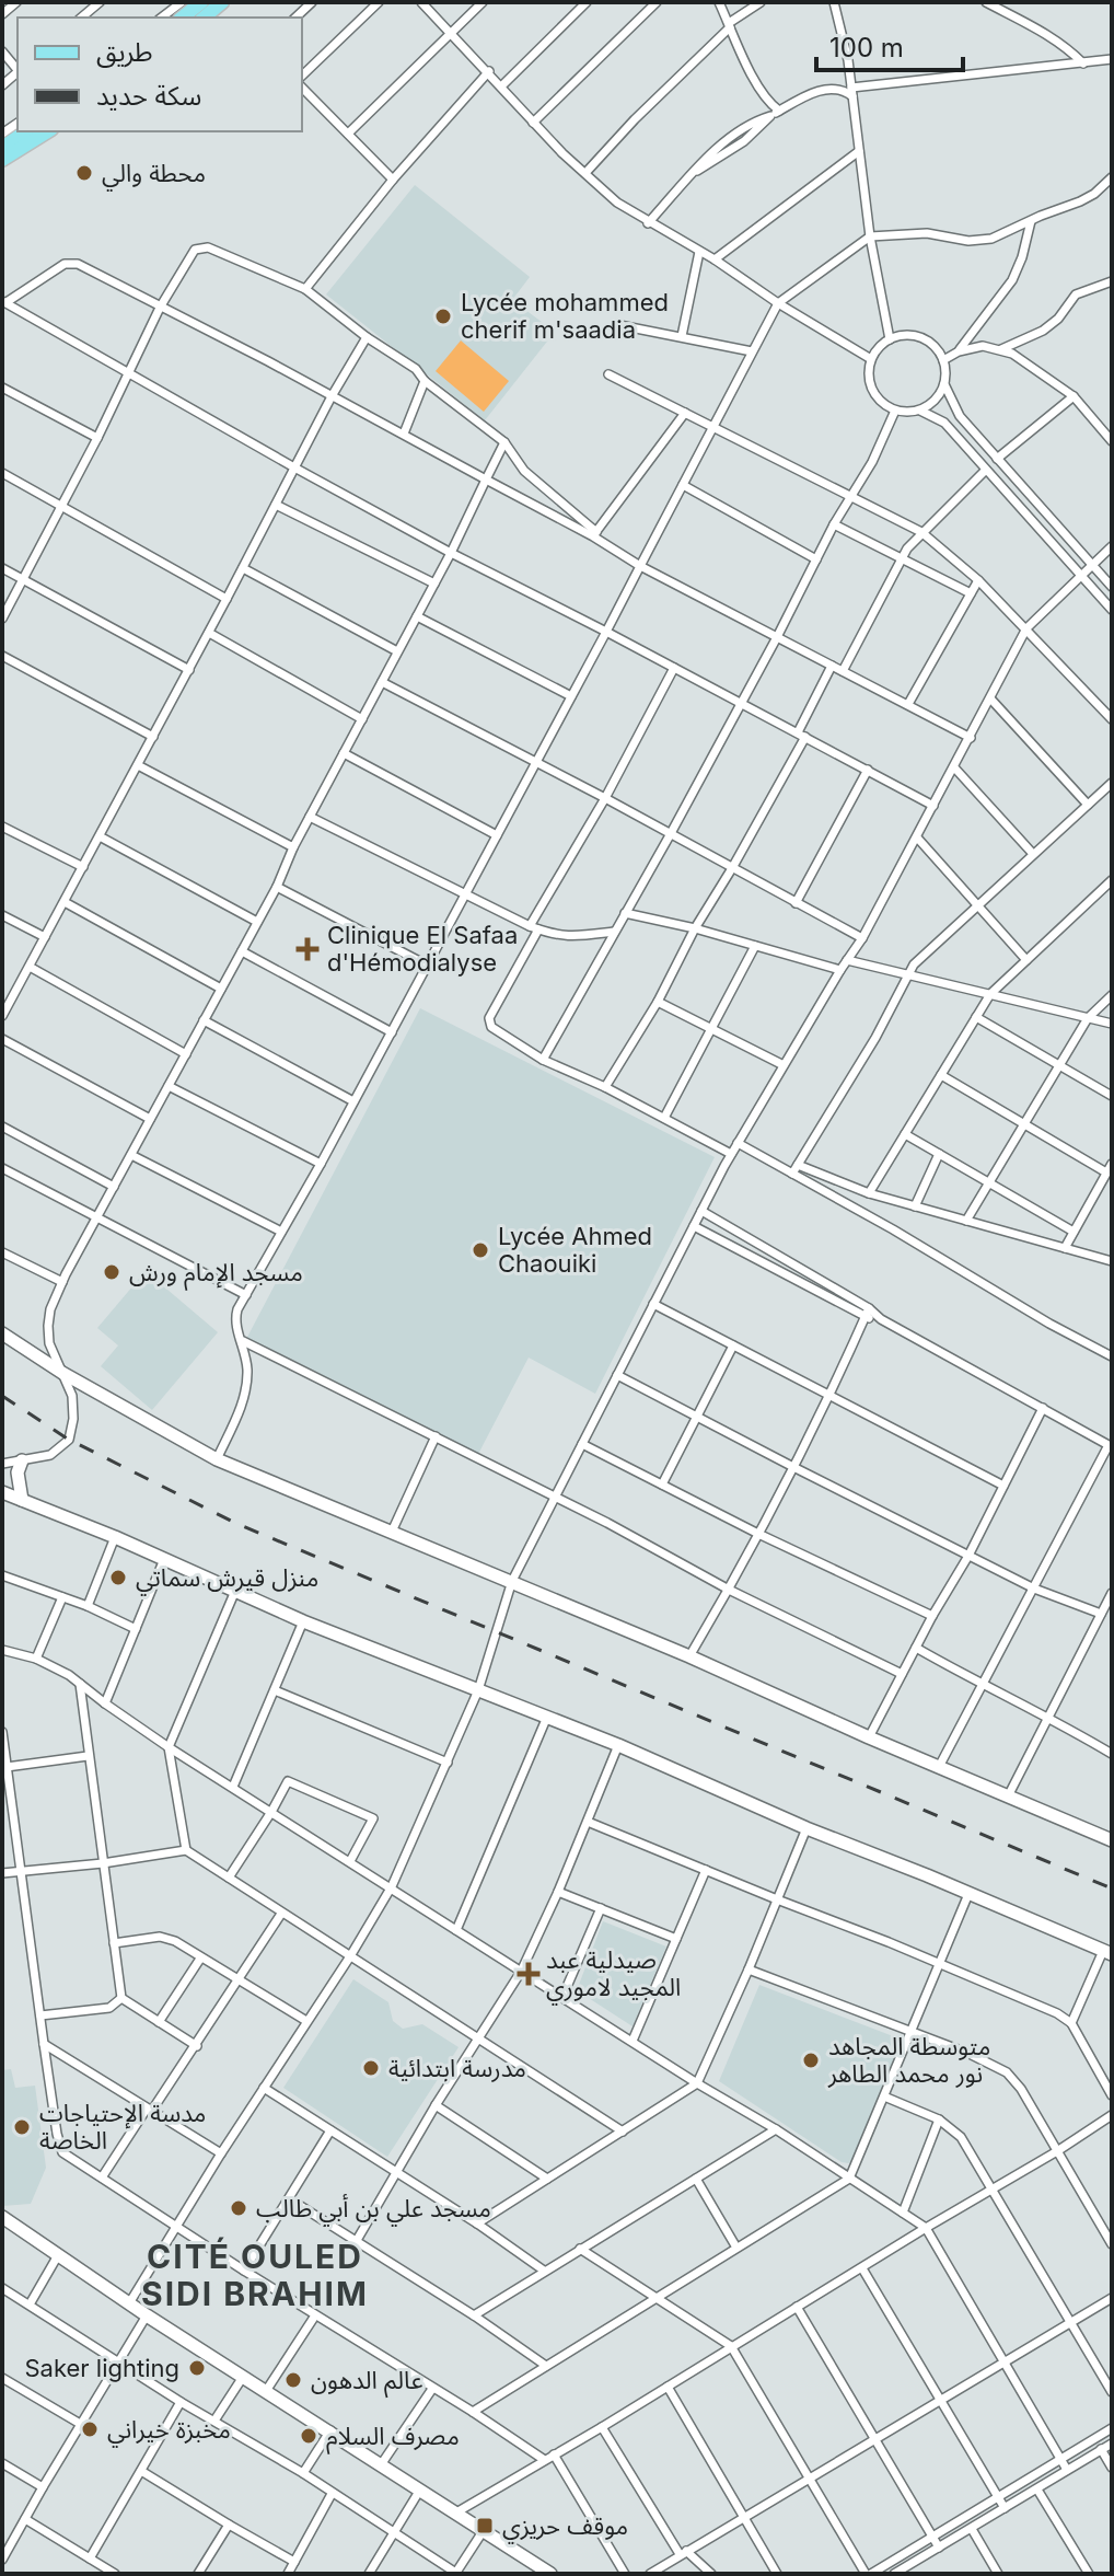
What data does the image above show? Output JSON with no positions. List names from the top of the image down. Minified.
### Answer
{"districts":["CITÉ OULED SIDI BRAHIM"],"places":{"other":["محطة والي","Lycée mohammed cherif m'saadia","Lycée Ahmed Chaouiki","مسجد الإمام ورش","منزل قيرش سماتي","متوسطة المجاهد نور محمد الطاهر","مدرسة ابتدائية","مدسة الإحتياجات الخاصة","مسجد علي بن أبي طالب","Saker lighting","عالم الدهون","مخبزة خيراني","مصرف السلام"],"health":["Clinique El Safaa d'Hémodialyse","صيدلية عبد المجيد لاموري"],"transit":["موقف حريزي"]},"legend":["طريق","سكة حديد"],"scale_bar":"100 m"}
